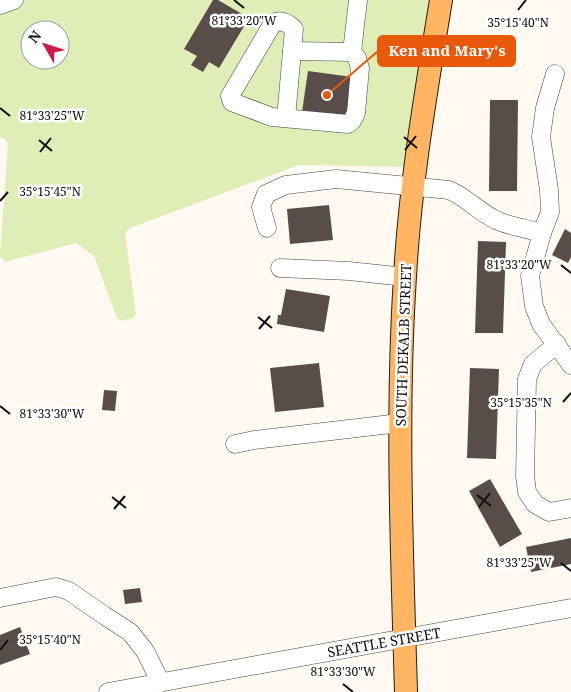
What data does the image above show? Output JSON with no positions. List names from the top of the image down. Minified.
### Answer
{"streets":{"main road":["SOUTH DEKALB STREET"],"street":["SEATTLE STREET"]},"crossings":[["SOUTH DEKALB STREET","SEATTLE STREET"]],"places":["Ken and Mary's"],"north":"top left","coordinates":["81°33'20\"W","35°15'40\"N","81°33'25\"W","35°15'45\"N","35°15'35\"N","81°33'30\"W"]}
